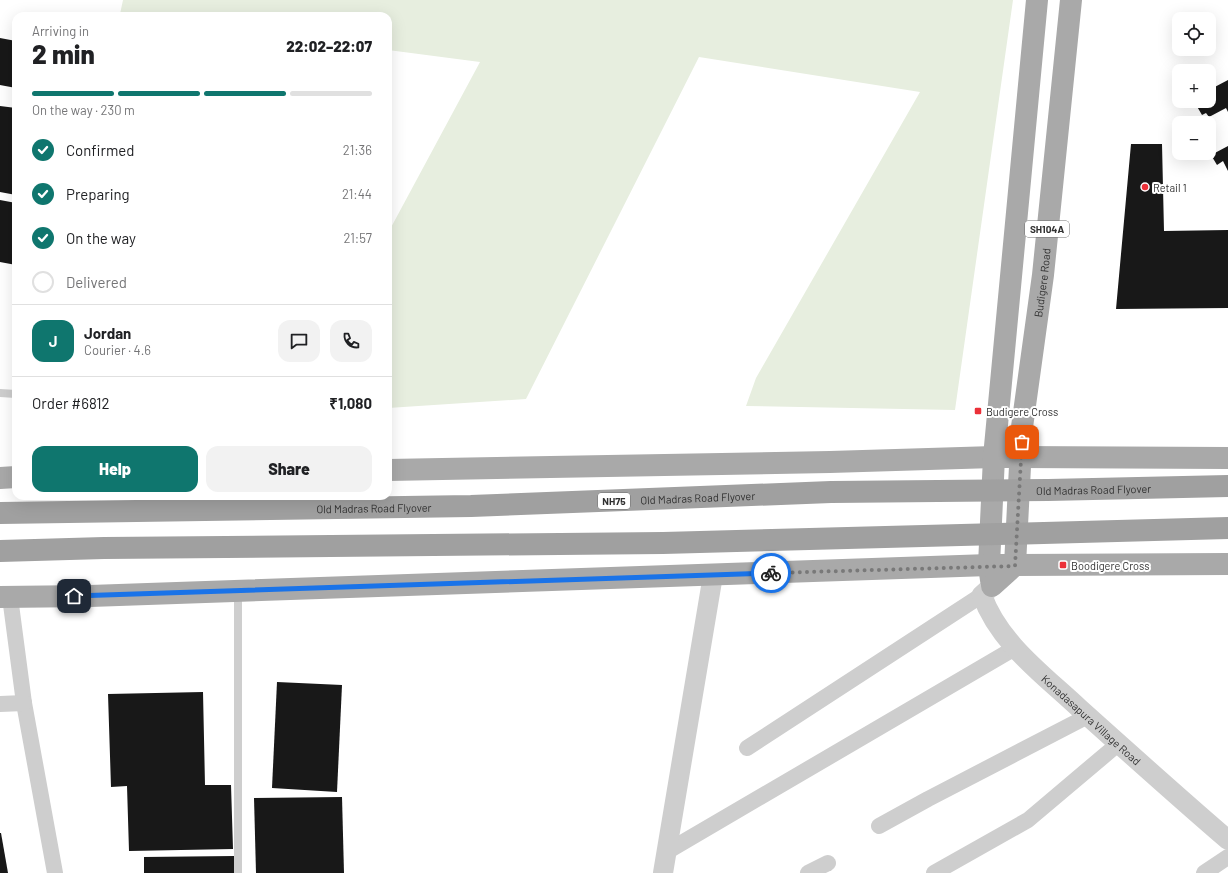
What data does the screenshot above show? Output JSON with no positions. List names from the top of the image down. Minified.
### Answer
{"streets":{"highway":["Old Madras Road Flyover","NH75"],"main road":["SH104A","Budigere Road"],"street":["Konadasapura Village Road"]},"crossings":[["SH104A","Konadasapura Village Road"]],"places":{"other":["Retail 1"],"transit":["Budigere Cross","Boodigere Cross"]},"page":{"map_buttons":["+","−"],"heading":["2 min","Arriving in","22:02–22:07"],"panel":["Jordan","Courier · 4.6","Order #6812","₹1,080"],"bar":"On the way · 230 m","list":[["Confirmed","21:36"],["Preparing","21:44"],["On the way","21:57"],"Delivered"],"round":"J","buttons":["Help","Share"]}}
